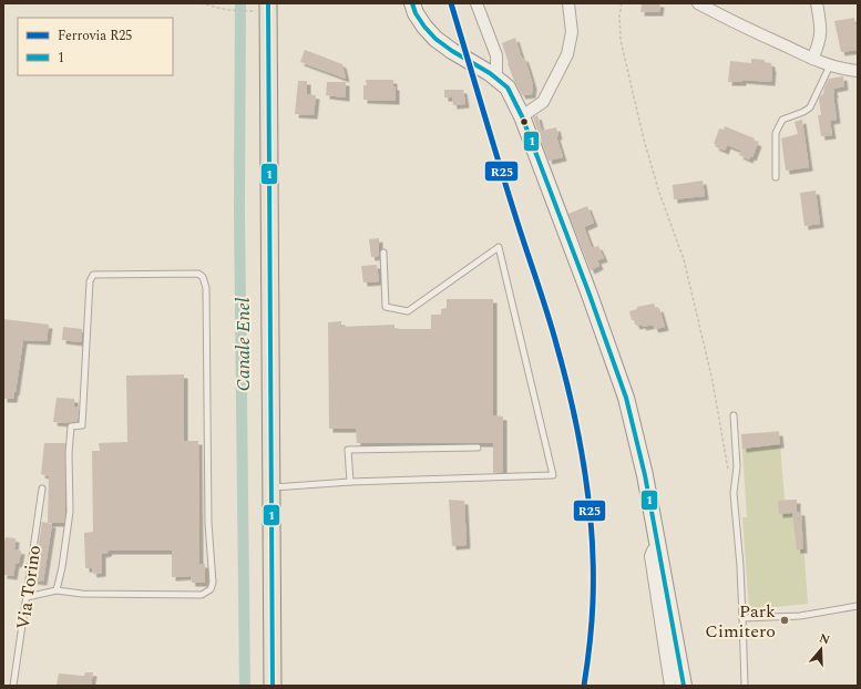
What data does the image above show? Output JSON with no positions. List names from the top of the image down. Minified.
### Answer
{"streets":{"lane":["Via Torino"]},"water":["Canale Enel"],"places":["Park Cimitero"],"lines":["rail line R25","transit line 1"],"legend":["Ferrovia R25","1"],"north":"top"}
